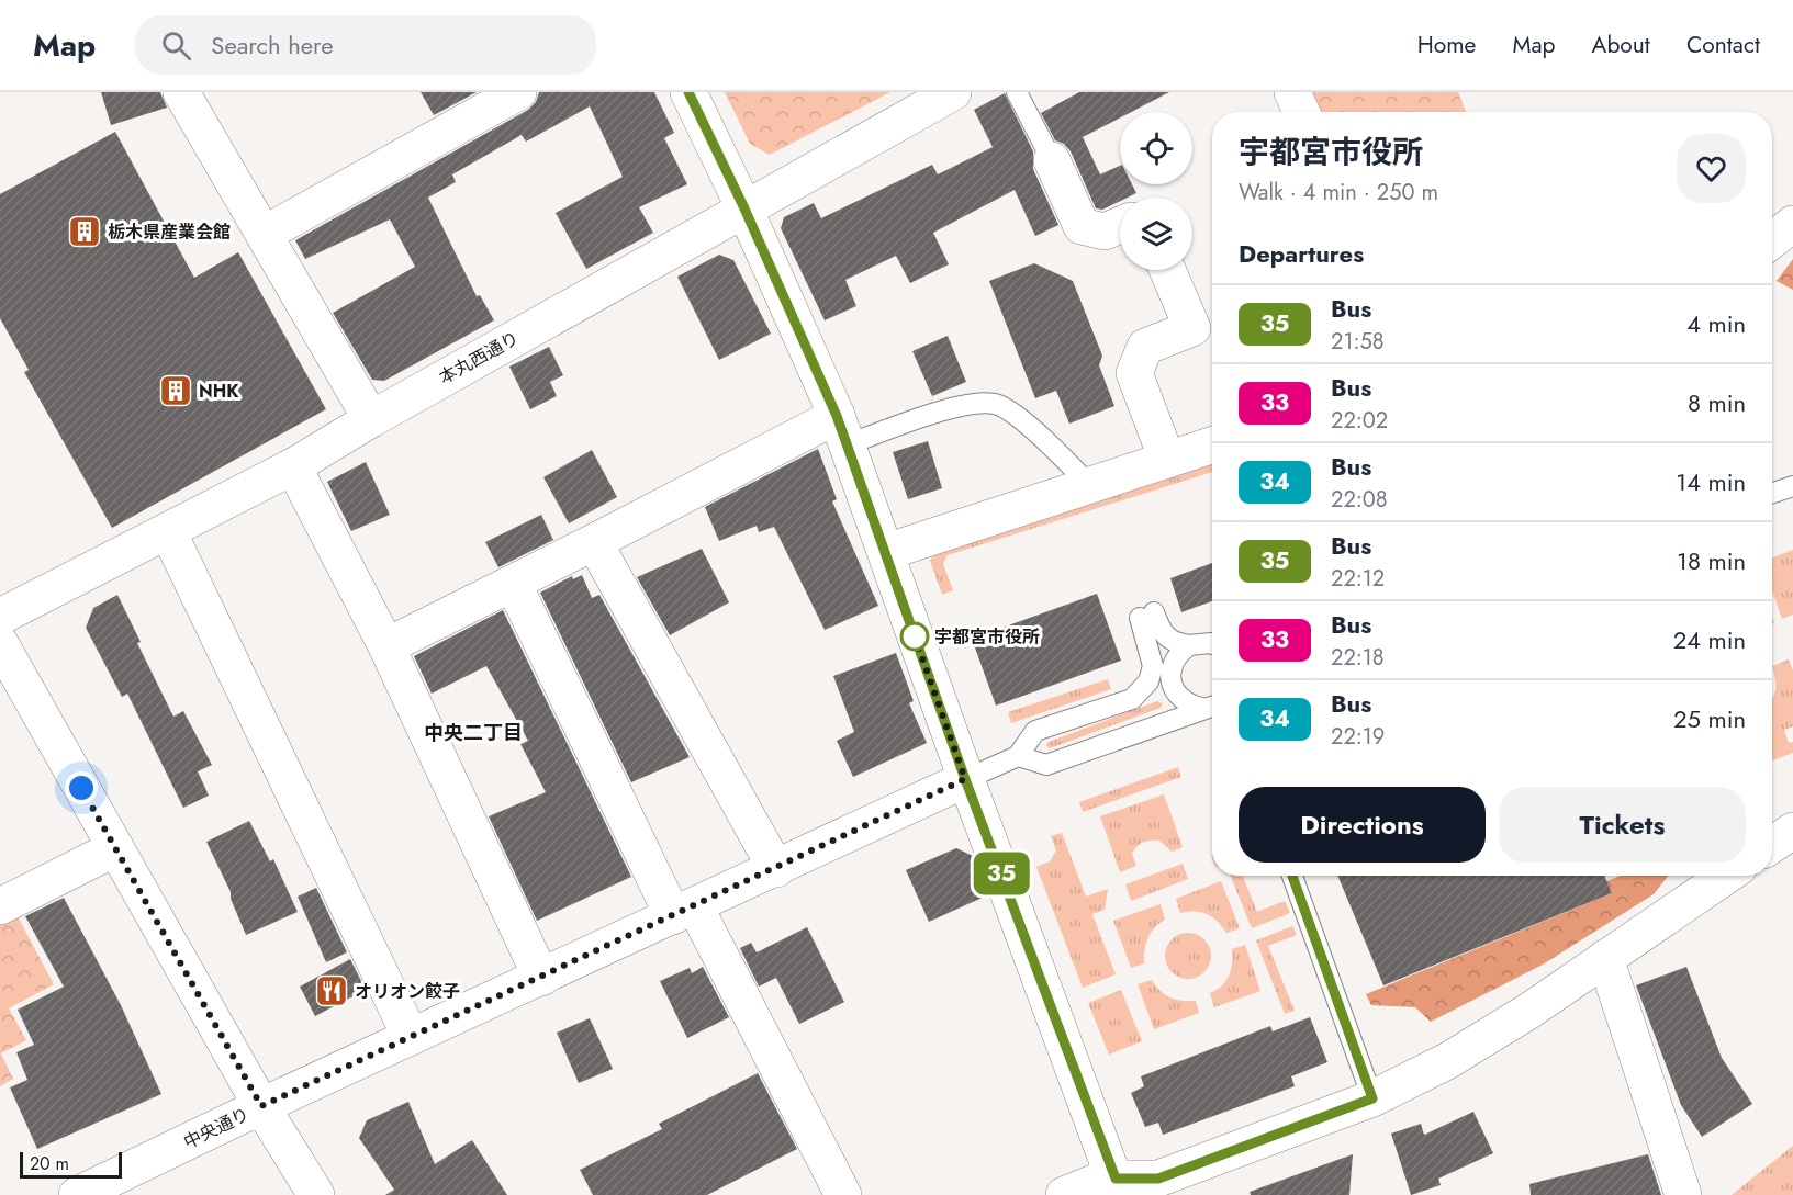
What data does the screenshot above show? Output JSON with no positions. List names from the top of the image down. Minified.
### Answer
{"streets":{"street":["本丸西通り","中央通り"]},"districts":["中央二丁目"],"places":{"building":["栃木県産業会館","NHK"],"other":["宇都宮市役所"],"restaurant":["オリオン餃子"]},"lines":["bus line 35"],"scale_bar":"20 m","page":{"header":"Map","search":"Search here","nav":["Home","Map","About","Contact"],"on_map":"35","heading":[["宇都宮市役所","Walk · 4 min · 250 m"],"Departures"],"list":[{"mark":"35","name":"Bus","note":"21:58","value":"4 min"},{"mark":"33","name":"Bus","note":"22:02","value":"8 min"},{"mark":"34","name":"Bus","note":"22:08","value":"14 min"},{"mark":"35","name":"Bus","note":"22:12","value":"18 min"},{"mark":"33","name":"Bus","note":"22:18","value":"24 min"},{"mark":"34","name":"Bus","note":"22:19","value":"25 min"}],"buttons":["Directions","Tickets"],"scale":"20 m"}}
